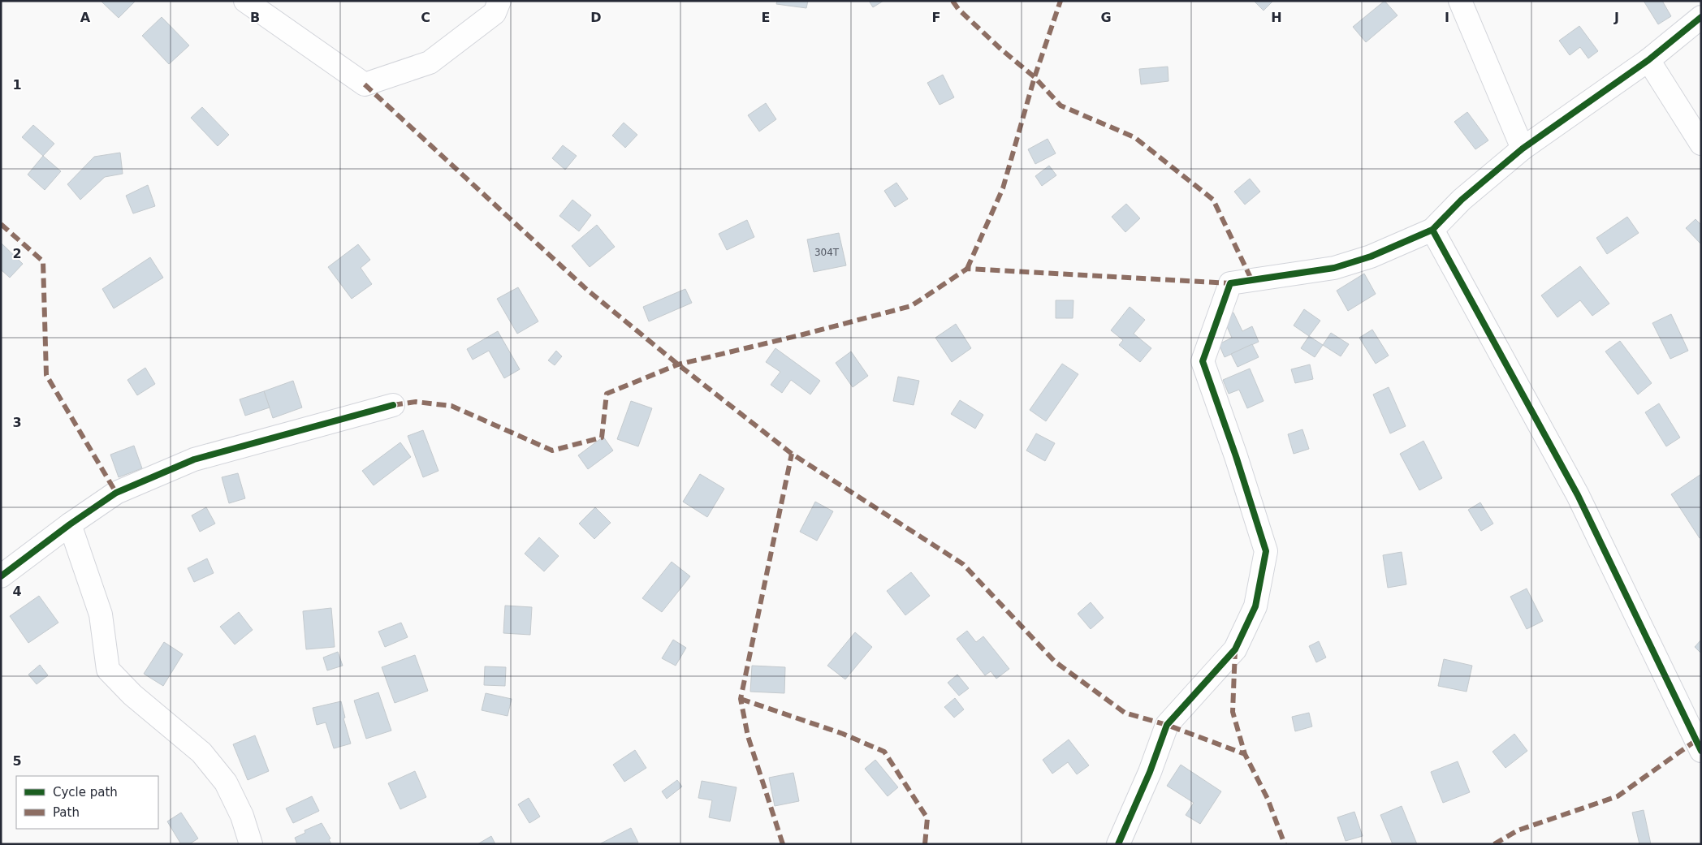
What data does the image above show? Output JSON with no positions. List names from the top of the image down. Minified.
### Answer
{"house_numbers":["304T"],"legend":["Cycle path","Path"],"grid":{"columns":["A","B","C","D","E","F","G","H","I","J"],"rows":["1","2","3","4","5"]}}
